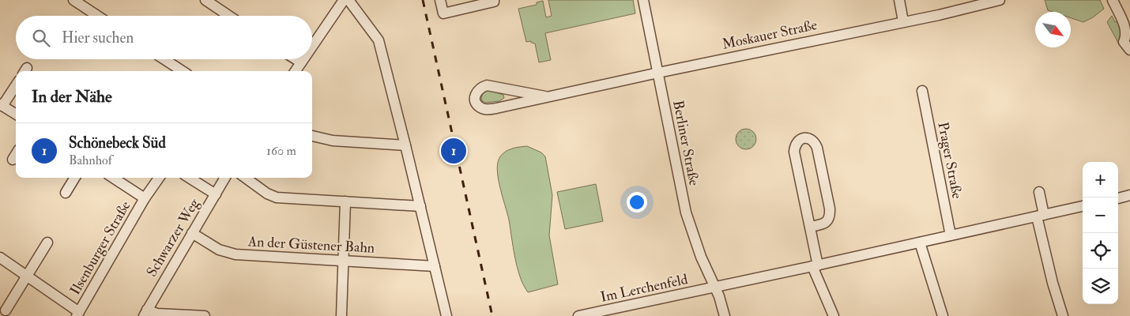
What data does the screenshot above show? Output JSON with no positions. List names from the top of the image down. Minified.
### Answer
{"streets":{"street":["Moskauer Straße","Berliner Straße","Prager Straße","Schwarzer Weg","An der Güstener Bahn","Ilsenburger Straße","Im Lerchenfeld"]},"crossings":[["Moskauer Straße","Berliner Straße"],["Berliner Straße","Im Lerchenfeld"],["Schwarzer Weg","An der Güstener Bahn"]],"north":"bottom right","page":{"search":"Hier suchen","heading":"In der Nähe","list":[{"mark":"1","name":"Schönebeck Süd","note":"Bahnhof","value":"160 m"}],"pins":"1","map_buttons":["+","−"]}}
